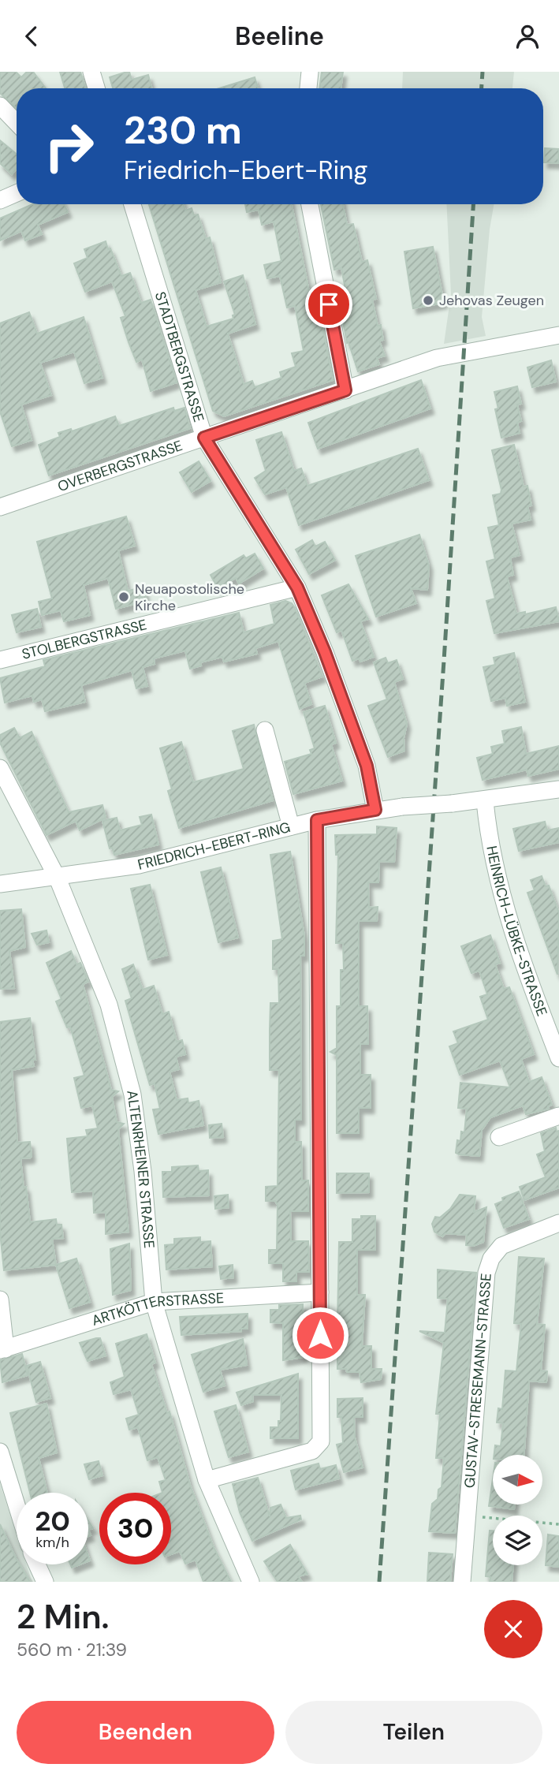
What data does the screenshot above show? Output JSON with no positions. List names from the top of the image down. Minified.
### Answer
{"streets":{"street":["STADTBERGSTRASSE","OVERBERGSTRASSE","STOLBERGSTRASSE","FRIEDRICH-EBERT-RING","HEINRICH-LÜBKE-STRASSE","ALTENRHEINER STRASSE","ARTKÖTTERSTRASSE","GUSTAV-STRESEMANN-STRASSE"]},"crossings":[["STADTBERGSTRASSE","OVERBERGSTRASSE"],["STADTBERGSTRASSE","STOLBERGSTRASSE"],["STADTBERGSTRASSE","FRIEDRICH-EBERT-RING"],["FRIEDRICH-EBERT-RING","HEINRICH-LÜBKE-STRASSE"],["FRIEDRICH-EBERT-RING","ALTENRHEINER STRASSE"],["ALTENRHEINER STRASSE","ARTKÖTTERSTRASSE"]],"places":["Jehovas Zeugen","Neuapostolische Kirche"],"north":"right","page":{"header":"Beeline","turn":["230 m","Friedrich-Ebert-Ring"],"speed":"20 km/h","limit":"30","heading":["2 Min.","560 m · 21:39"],"buttons":["Beenden","Teilen"]}}
